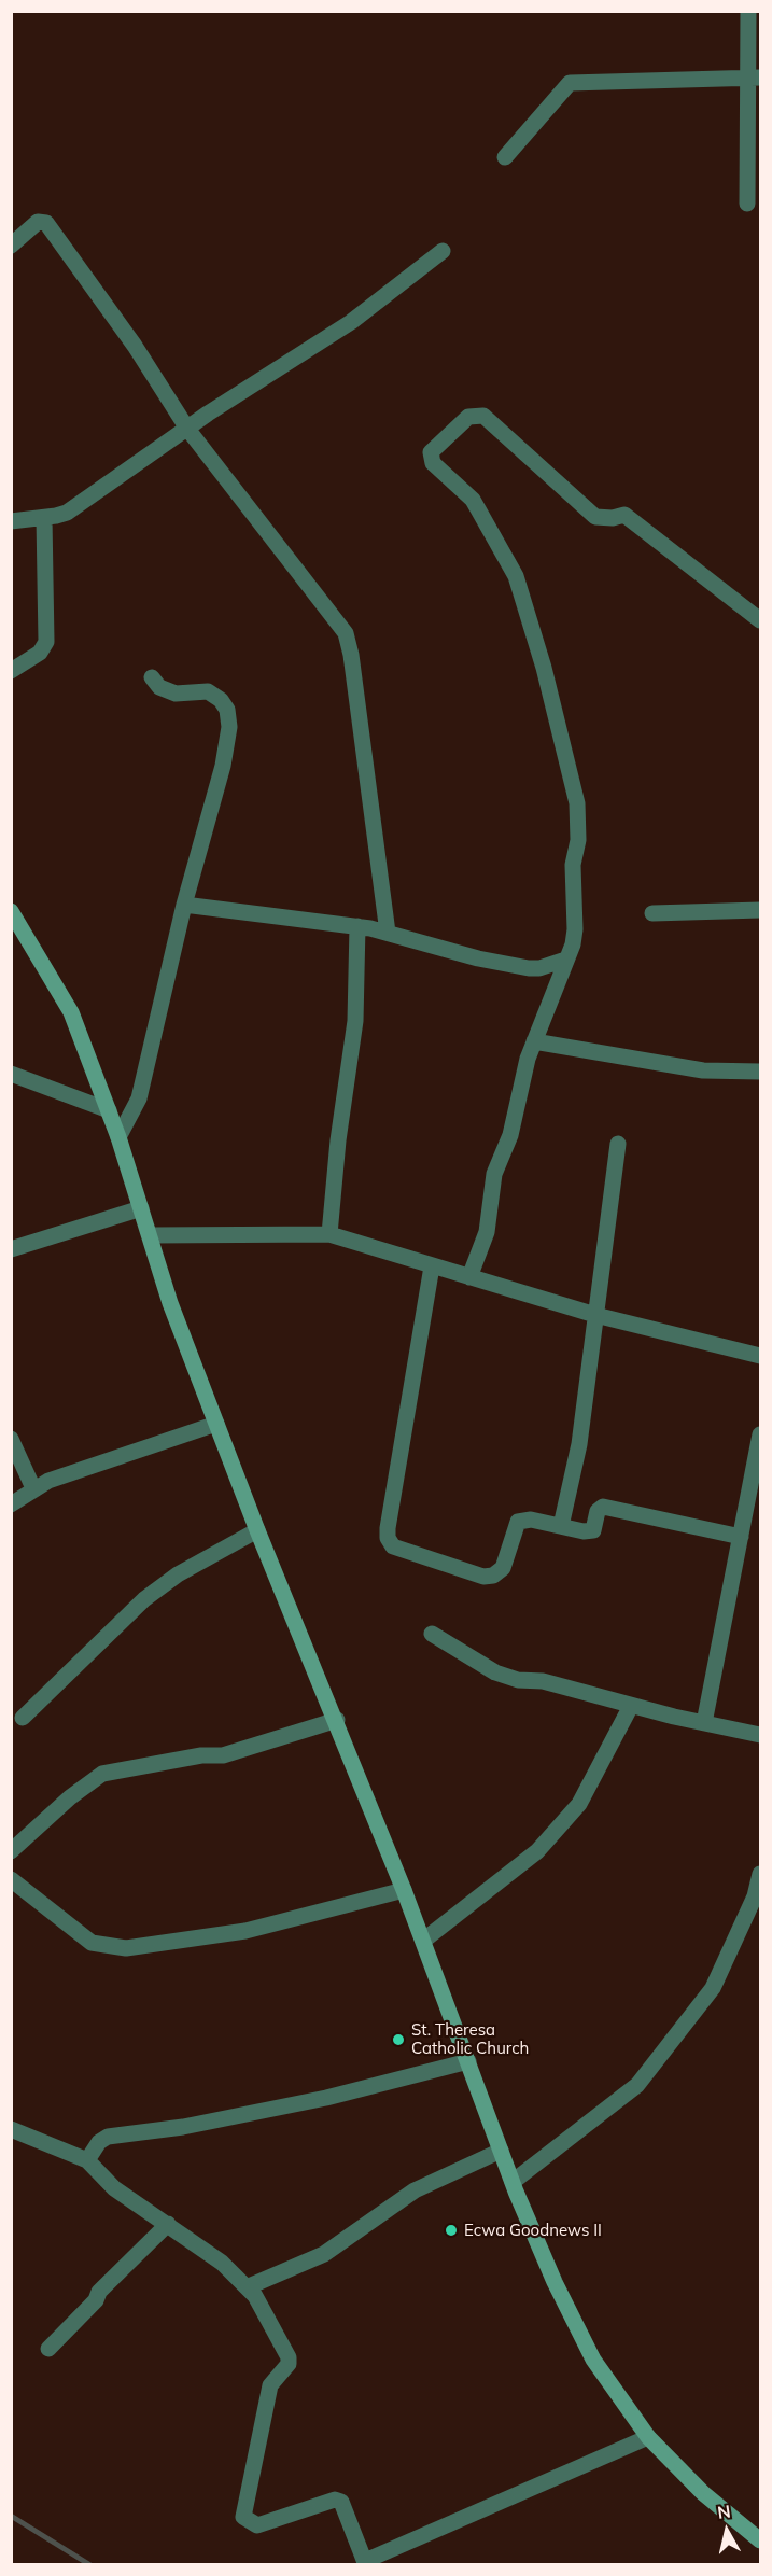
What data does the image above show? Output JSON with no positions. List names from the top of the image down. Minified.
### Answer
{"places":["St. Theresa Catholic Church","Ecwa Goodnews II"],"north":"top"}
